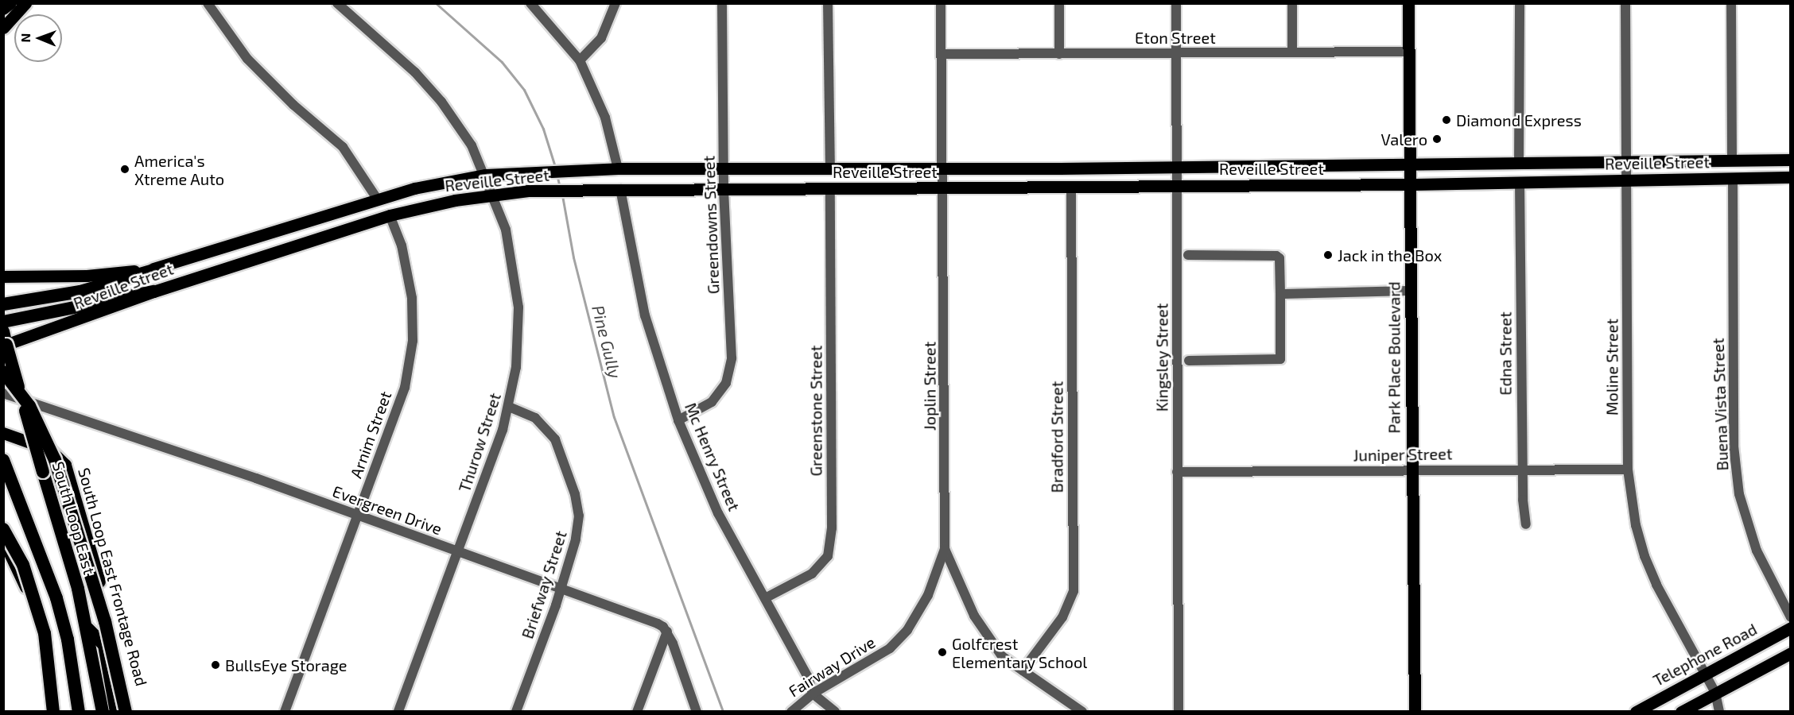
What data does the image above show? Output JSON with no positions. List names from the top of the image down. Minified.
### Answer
{"streets":{"highway":["South Loop East"],"main road":["Reveille Street","Park Place Boulevard","South Loop East Frontage Road","Telephone Road"],"street":["Eton Street","Greendowns Street","Edna Street","Kingsley Street","Moline Street","Joplin Street","Buena Vista Street","Greenstone Street","Arnim Street","Bradford Street","Thurow Street","Juniper Street","Mc Henry Street","Evergreen Drive","Briefway Street","Fairway Drive"]},"crossings":[["Eton Street","Kingsley Street"],["Eton Street","Park Place Boulevard"],["Eton Street","Joplin Street"],["Reveille Street","Greendowns Street"],["Reveille Street","Edna Street"],["Reveille Street","Kingsley Street"],["Reveille Street","Park Place Boulevard"],["Reveille Street","Moline Street"],["Reveille Street","Joplin Street"],["Reveille Street","Buena Vista Street"],["Reveille Street","Greenstone Street"],["Reveille Street","Arnim Street"],["Reveille Street","Bradford Street"],["Reveille Street","Thurow Street"],["Reveille Street","Mc Henry Street"],["Reveille Street","South Loop East"],["Greendowns Street","Mc Henry Street"],["Edna Street","Juniper Street"],["Kingsley Street","Juniper Street"],["Park Place Boulevard","Juniper Street"],["Moline Street","Juniper Street"],["Moline Street","Telephone Road"],["Joplin Street","Bradford Street"],["Joplin Street","Fairway Drive"],["Greenstone Street","Mc Henry Street"],["Arnim Street","Evergreen Drive"],["Thurow Street","Evergreen Drive"],["Thurow Street","Briefway Street"],["Mc Henry Street","Fairway Drive"],["Evergreen Drive","Briefway Street"]],"water":["Pine Gully"],"places":["Diamond Express","Valero","America's Xtreme Auto","Jack in the Box","Golfcrest Elementary School","BullsEye Storage"],"north":"left"}
